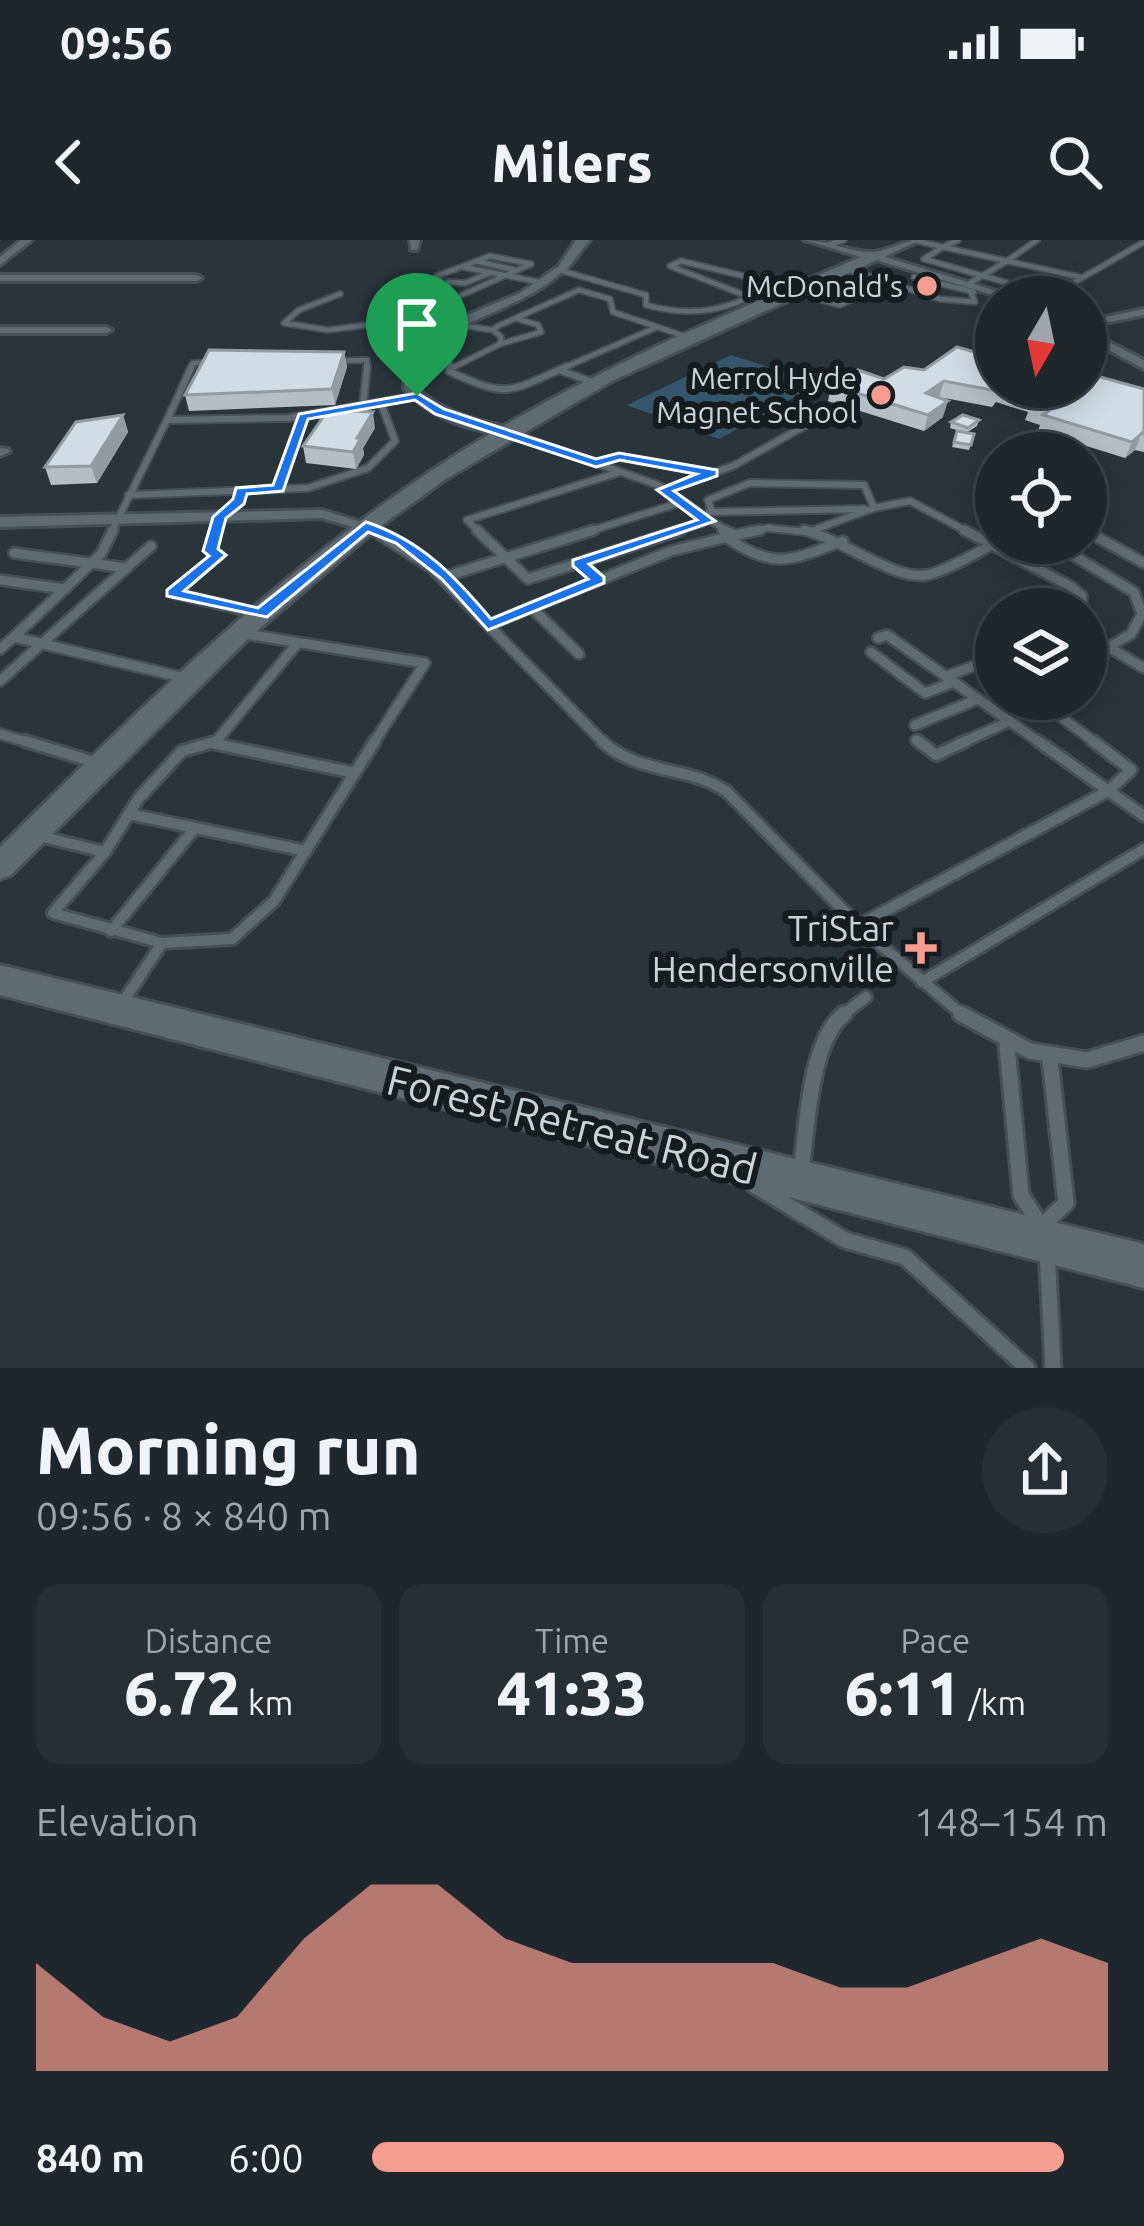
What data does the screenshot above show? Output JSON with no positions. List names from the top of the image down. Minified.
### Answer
{"streets":{"main road":["Forest Retreat Road"]},"places":{"other":["McDonald's","Merrol Hyde Magnet School"],"health":["TriStar Hendersonville"]},"north":"bottom","page":{"status":"09:56","header":"Milers","heading":["Morning run","09:56 · 8 × 840 m"],"stats":[["Distance","6.72 km"],["Time","41:33"],["Pace","6:11 /km"]],"chart":["Elevation","148–154 m"],"list":[{"name":"840 m","note":"6:00"}]}}
